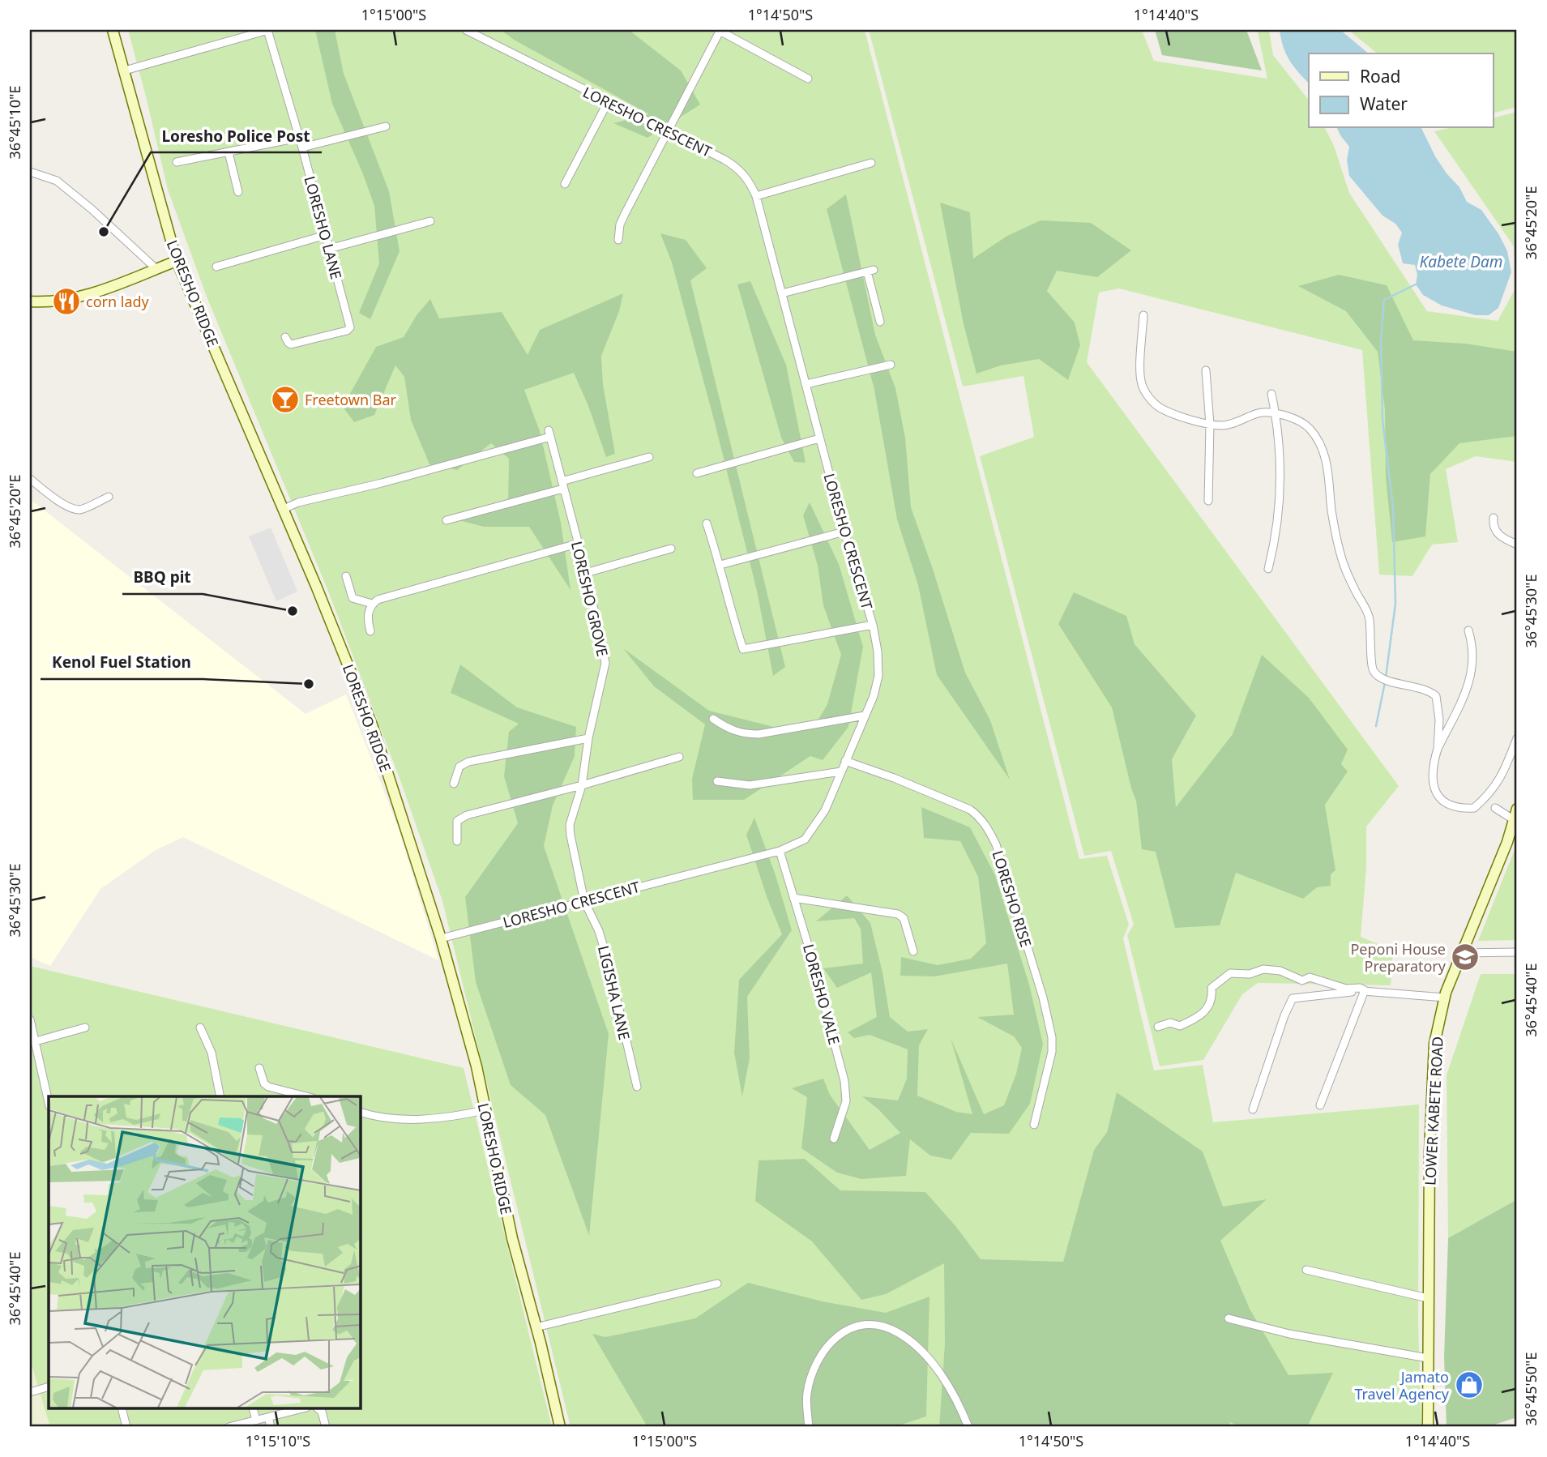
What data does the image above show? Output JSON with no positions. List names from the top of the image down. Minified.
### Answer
{"streets":{"main road":["LORESHO RIDGE","LOWER KABETE ROAD"],"street":["LORESHO CRESCENT","LORESHO LANE","LORESHO GROVE","LORESHO RISE","LIGISHA LANE","LORESHO VALE"]},"crossings":[["LORESHO CRESCENT","LORESHO RIDGE"],["LORESHO CRESCENT","LORESHO GROVE"],["LORESHO CRESCENT","LORESHO RISE"],["LORESHO CRESCENT","LIGISHA LANE"],["LORESHO CRESCENT","LORESHO VALE"],["LORESHO RIDGE","LORESHO GROVE"],["LORESHO GROVE","LIGISHA LANE"]],"water":["Kabete Dam"],"places":{"other":["Loresho Police Post","BBQ pit","Kenol Fuel Station"],"restaurant":["corn lady"],"bar":["Freetown Bar"],"school or university":["Peponi House Preparatory"],"shop":["Jamato Travel Agency"]},"legend":["Road","Water"],"coordinates":["1°15'00\"S","1°14'50\"S","1°14'40\"S","36°45'10\"E","36°45'20\"E","36°45'30\"E","36°45'40\"E","36°45'50\"E","1°15'10\"S"]}
